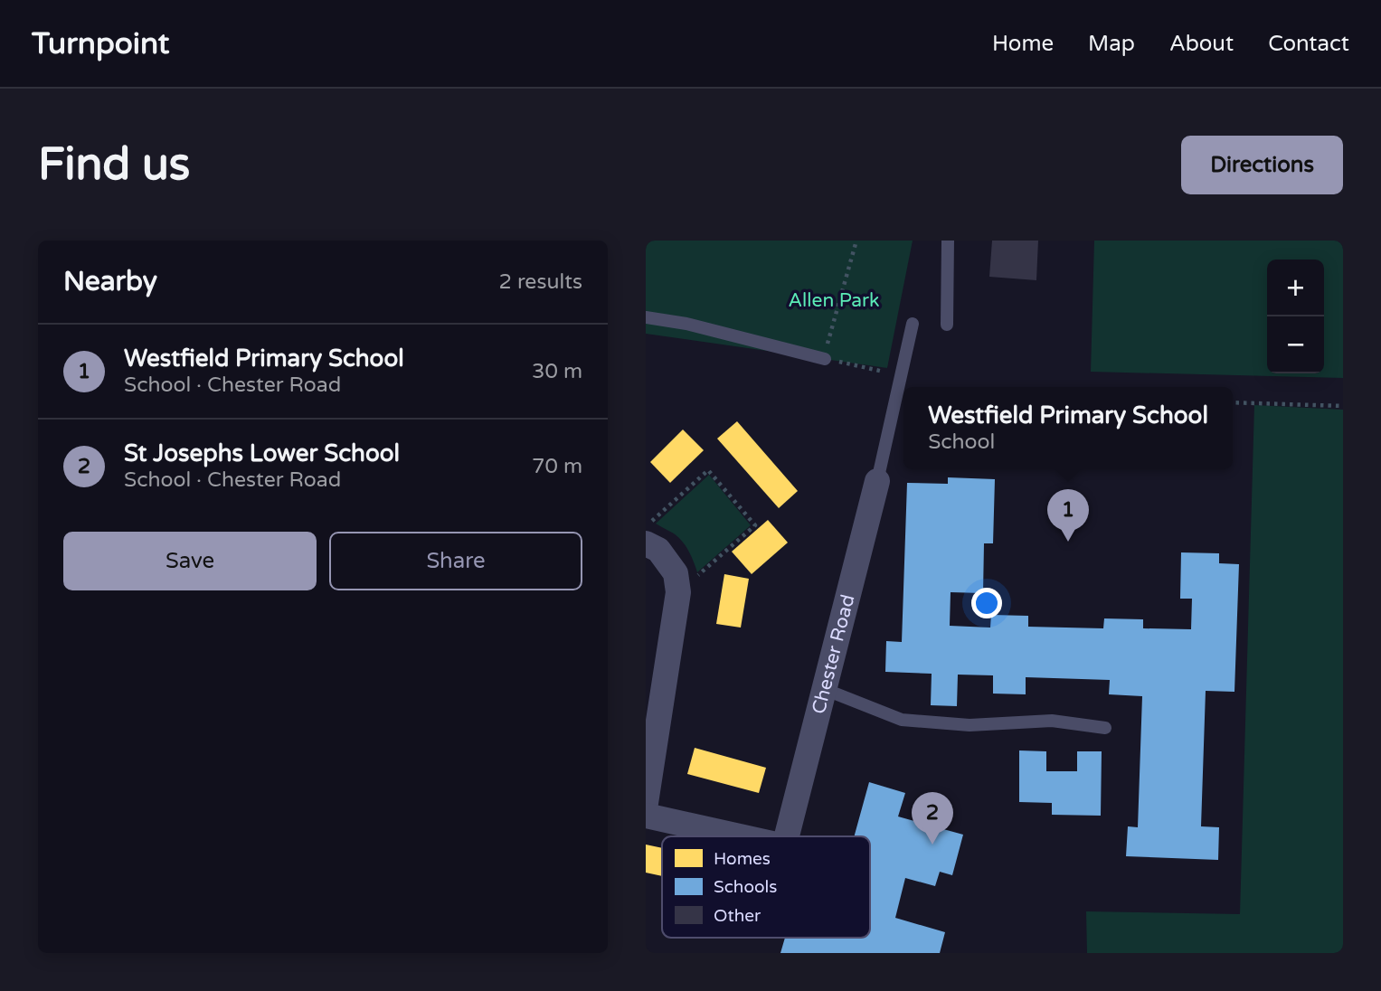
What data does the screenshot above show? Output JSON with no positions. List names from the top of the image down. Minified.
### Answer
{"streets":{"street":["Chester Road"]},"parks":["Allen Park"],"legend":["Homes","Schools","Other"],"page":{"header":"Turnpoint","nav":["Home","Map","About","Contact"],"buttons":["Directions",["Save","Share"]],"title":"Find us","heading":["Nearby","2 results"],"map_buttons":["+","−"],"list":[{"mark":"1","name":"Westfield Primary School","note":"School · Chester Road","value":"30 m"},{"mark":"2","name":"St Josephs Lower School","note":"School · Chester Road","value":"70 m"}],"popup":["Westfield Primary School","School"],"pins":["1","2"]}}
